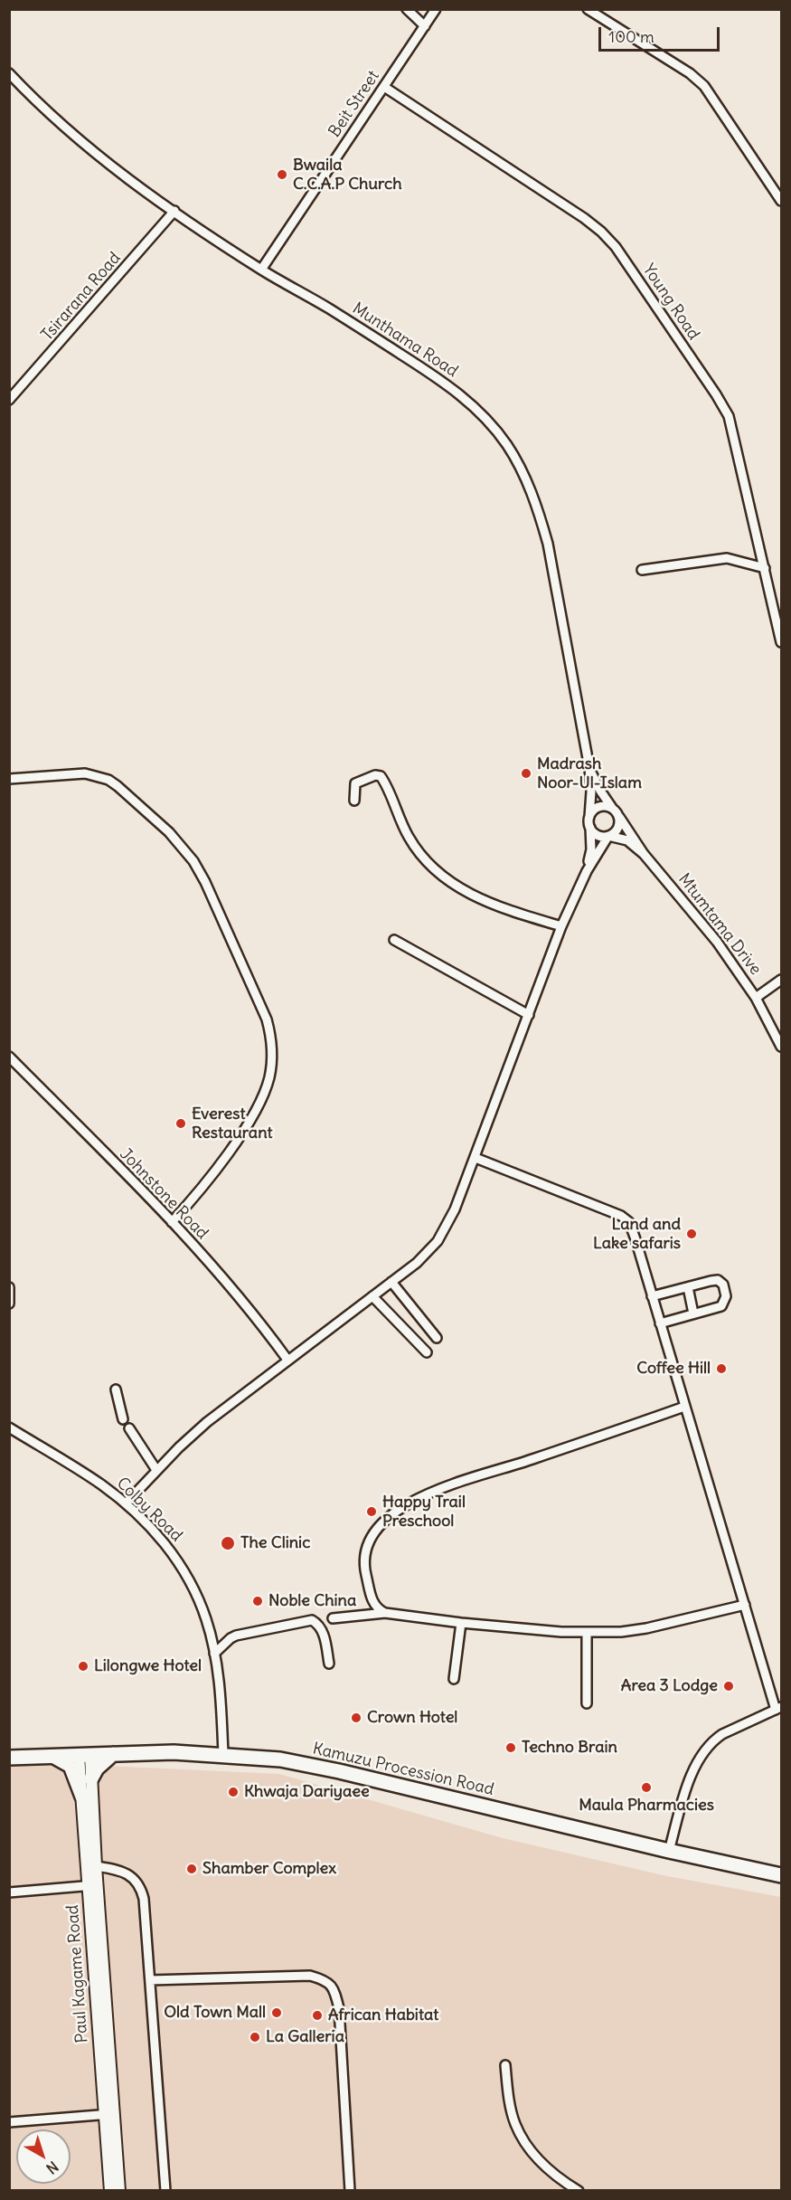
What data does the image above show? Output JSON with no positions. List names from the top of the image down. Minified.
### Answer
{"streets":{"highway":["Kamuzu Procession Road"],"main road":["Paul Kagame Road"],"street":["Beit Street","Tsirarana Road","Young Road","Munthama Road","Mtumtama Drive","Johnstone Road","Colby Road"]},"crossings":[["Beit Street","Young Road"],["Beit Street","Munthama Road"],["Tsirarana Road","Munthama Road"],["Colby Road","Kamuzu Procession Road"],["Kamuzu Procession Road","Paul Kagame Road"]],"places":["Bwaila C.C.A.P Church","Madrash Noor-Ul-Islam","Everest Restaurant","Land and Lake safaris","Coffee Hill","Happy Trail Preschool","The Clinic","Noble China","Lilongwe Hotel","Area 3 Lodge","Crown Hotel","Techno Brain","Maula Pharmacies","Khwaja Dariyaee","Shamber Complex","Old Town Mall","African Habitat","La Galleria"],"scale_bar":"100 m","north":"bottom right"}
